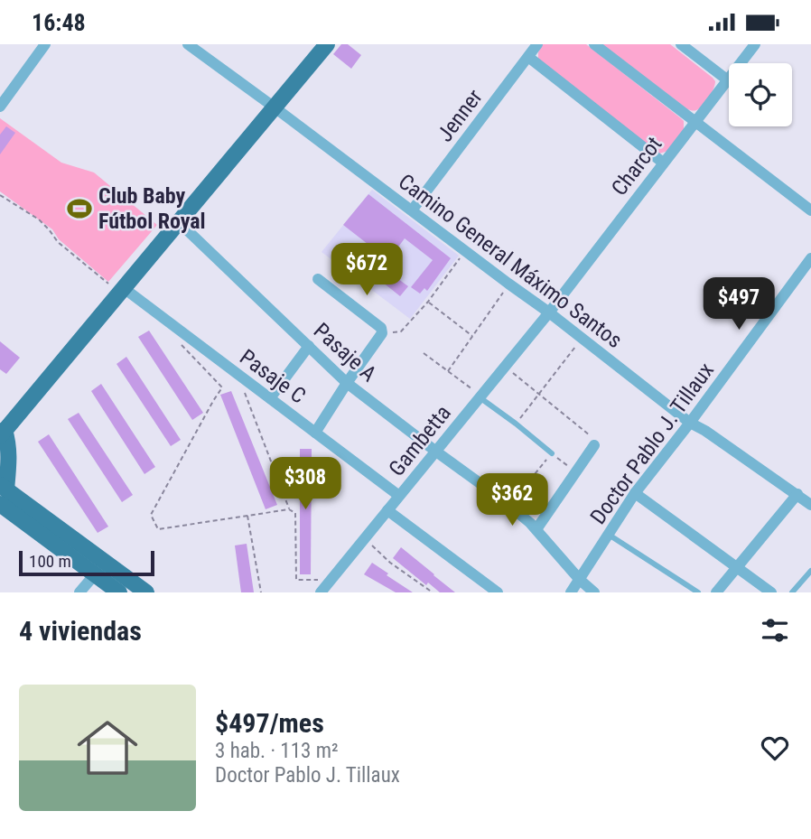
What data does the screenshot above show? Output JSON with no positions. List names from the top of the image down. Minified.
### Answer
{"streets":{"street":["Jenner","Charcot","Camino General Máximo Santos","Pasaje A","Pasaje C","Gambetta","Doctor Pablo J. Tillaux"]},"crossings":[["Jenner","Camino General Máximo Santos"],["Charcot","Camino General Máximo Santos"],["Charcot","Gambetta"],["Camino General Máximo Santos","Gambetta"],["Camino General Máximo Santos","Doctor Pablo J. Tillaux"],["Pasaje A","Gambetta"],["Pasaje A","Doctor Pablo J. Tillaux"],["Pasaje C","Gambetta"]],"places":{"sports":["Club Baby Fútbol Royal"]},"scale_bar":"100 m","page":{"status":"16:48","price":["$672","$497","$308","$362"],"scale":"100 m","heading":"4 viviendas","list":[{"name":"$497/mes","note":"3 hab. · 113 m² · Doctor Pablo J. Tillaux"}]}}
